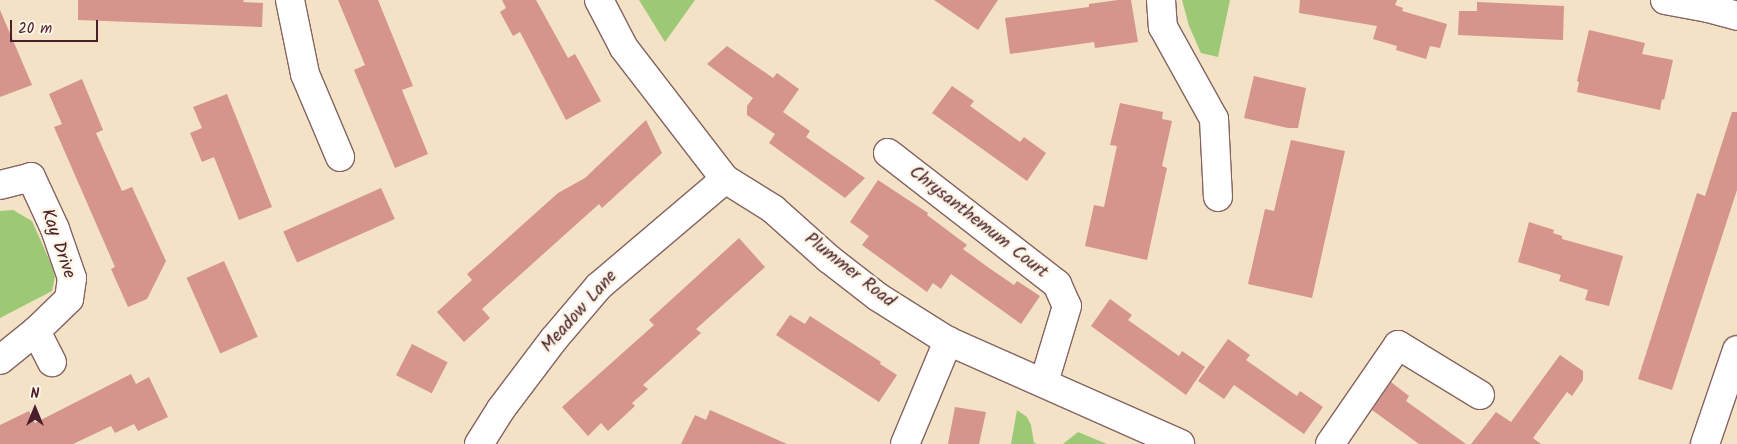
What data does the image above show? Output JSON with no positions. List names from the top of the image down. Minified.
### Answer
{"streets":{"street":["Chrysanthemum Court","Kay Drive","Plummer Road","Meadow Lane"]},"crossings":[["Chrysanthemum Court","Plummer Road"],["Plummer Road","Meadow Lane"]],"scale_bar":"20 m","north":"top"}
